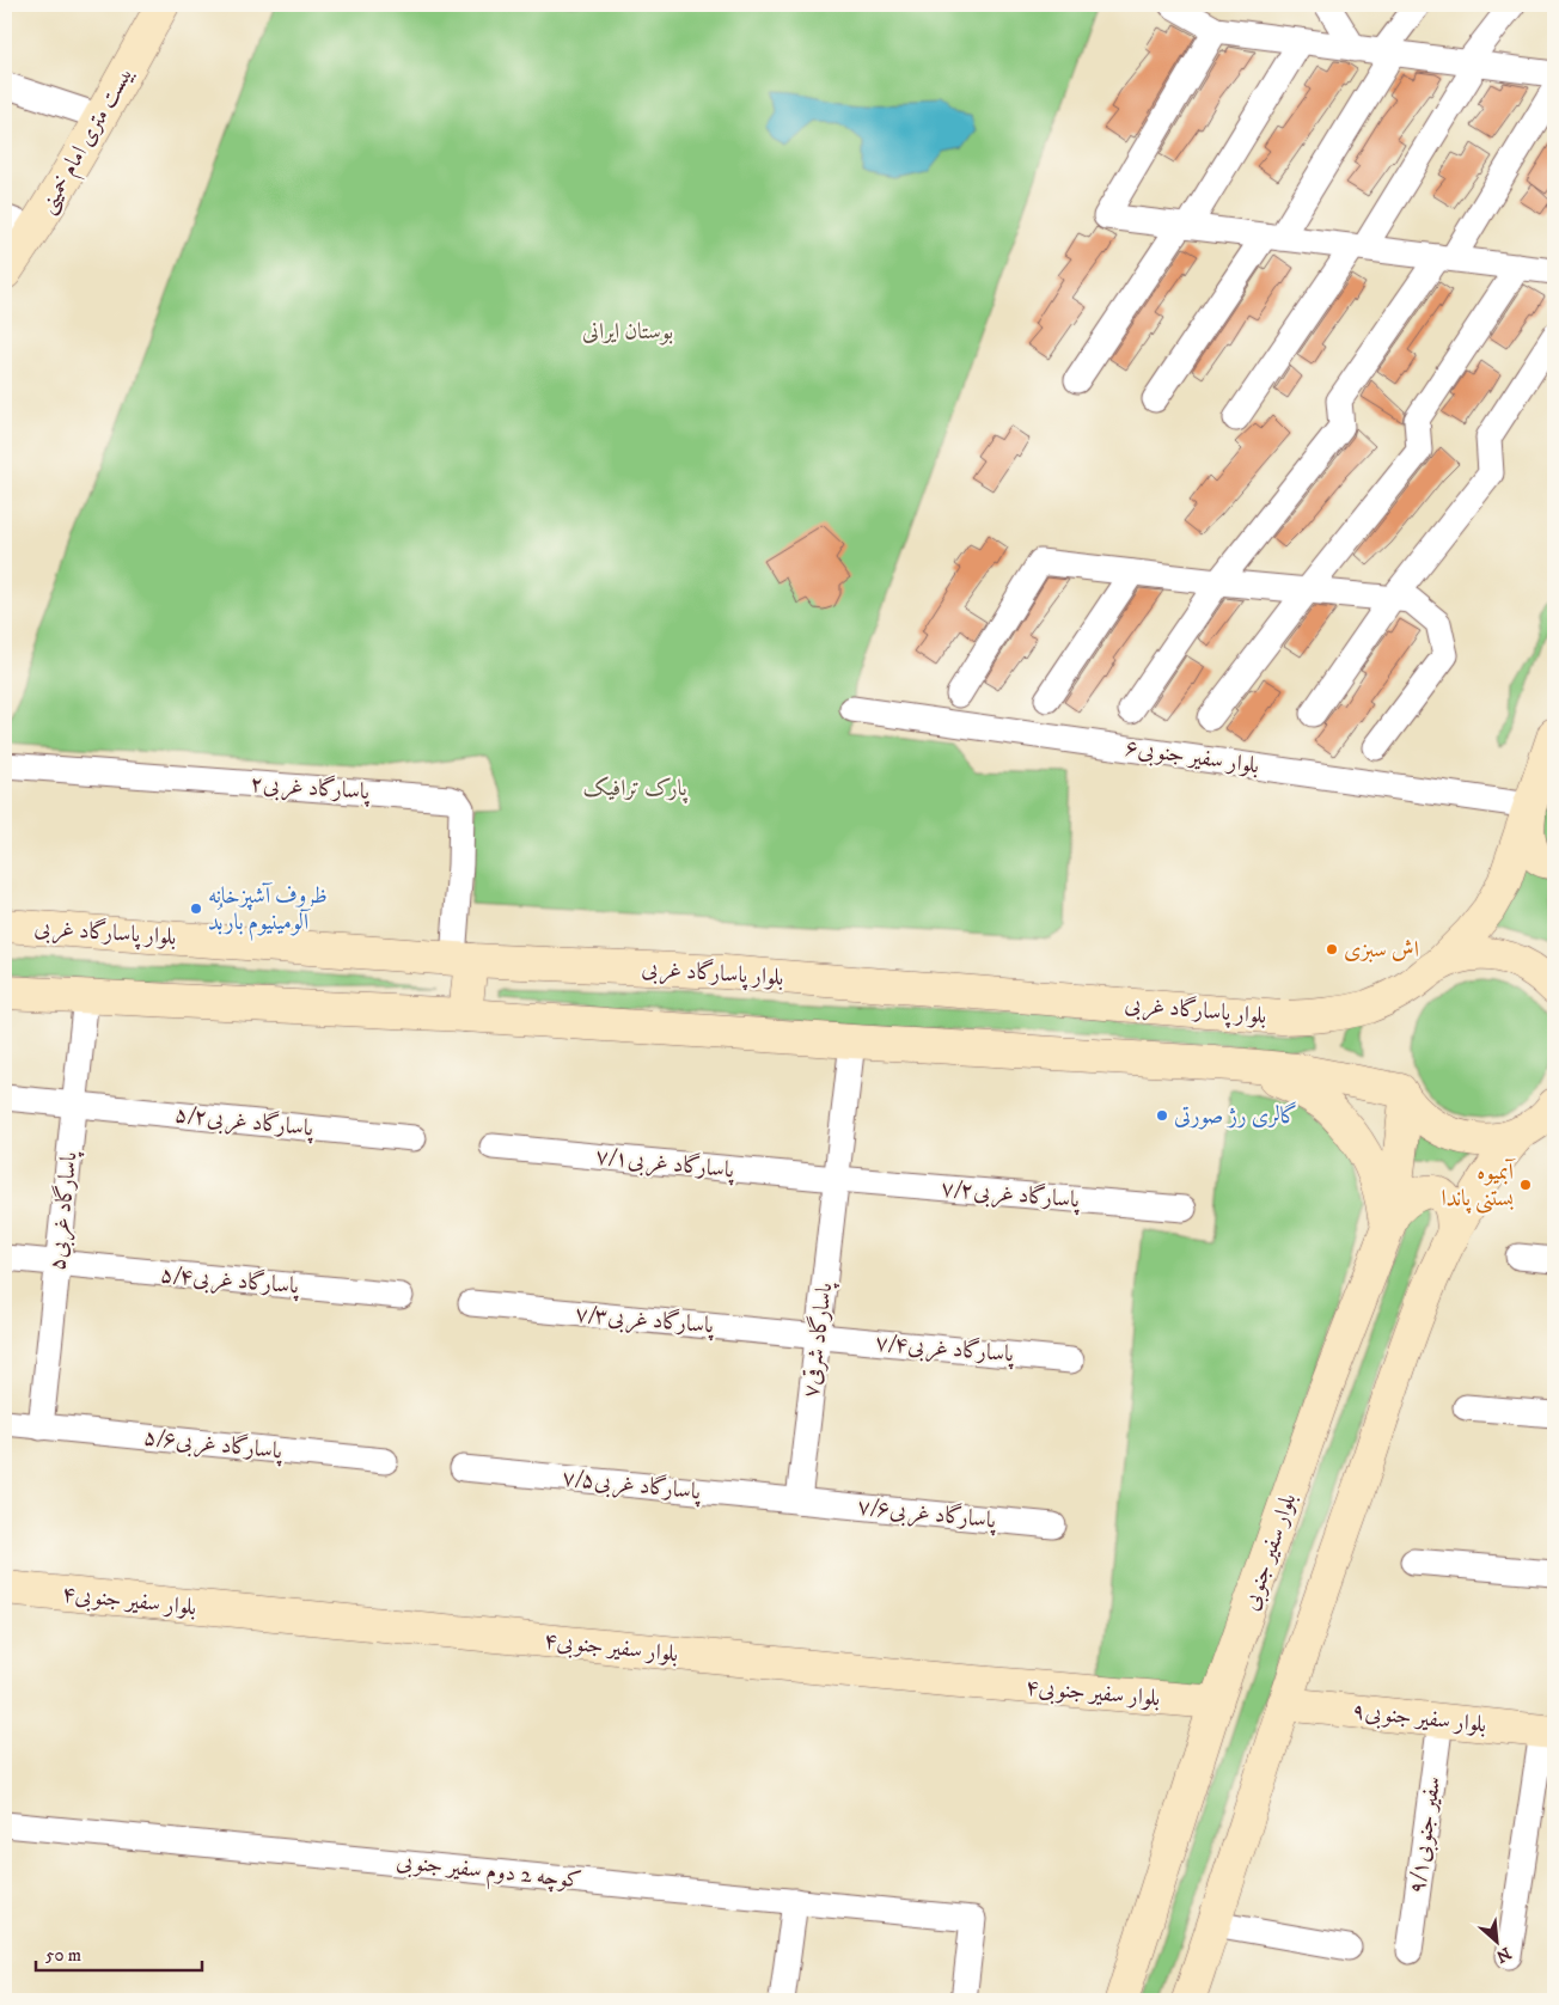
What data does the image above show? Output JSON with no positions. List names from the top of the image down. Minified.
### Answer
{"streets":{"main road":["بیست متری امام خمینی","بلوار پاسارگاد غربی","بلوار سفیر جنوبی","بلوار سفیر جنوبی۴","بلوار سفیر جنوبی۹"],"street":["بلوار سفیر جنوبی۶","پاسارگاد غربی۲","پاسارگاد غربی۵/۲","پاسارگاد غربی۷/۱","پاسارگاد غربی۷/۲","پاسارگاد غربی۵","پاسارگاد غربی۵/۴","پاسارگاد غربی۷/۳","پاسارگاد شرقی۷","پاسارگاد غربی۷/۴","پاسارگاد غربی۵/۶","پاسارگاد غربی۷/۵","پاسارگاد غربی۷/۶","سفیر جنوبی۹/۱","کوچه 2 دوم سفیر جنوبی"]},"crossings":[["پاسارگاد غربی۲","بلوار پاسارگاد غربی"],["پاسارگاد غربی۵/۲","پاسارگاد غربی۵"],["پاسارگاد غربی۷/۱","پاسارگاد غربی۷/۲"],["پاسارگاد غربی۷/۱","پاسارگاد شرقی۷"],["پاسارگاد غربی۷/۲","پاسارگاد شرقی۷"],["پاسارگاد غربی۵","پاسارگاد غربی۵/۴"],["پاسارگاد غربی۵","پاسارگاد غربی۵/۶"],["پاسارگاد غربی۷/۳","پاسارگاد شرقی۷"],["پاسارگاد غربی۷/۳","پاسارگاد غربی۷/۴"],["پاسارگاد شرقی۷","پاسارگاد غربی۷/۴"],["پاسارگاد شرقی۷","پاسارگاد غربی۷/۵"],["پاسارگاد شرقی۷","پاسارگاد غربی۷/۶"],["پاسارگاد غربی۷/۵","پاسارگاد غربی۷/۶"],["بلوار سفیر جنوبی","بلوار سفیر جنوبی۴"],["بلوار سفیر جنوبی۹","سفیر جنوبی۹/۱"]],"parks":["بوستان ایرانی","پارک ترافیک"],"places":["ظروف آشپزخانه آلومینیوم باربُد","اش سبزی","گالری رژ صورتی","آبمیوه بستنی پاندا"],"scale_bar":"50 m","north":"bottom right"}
